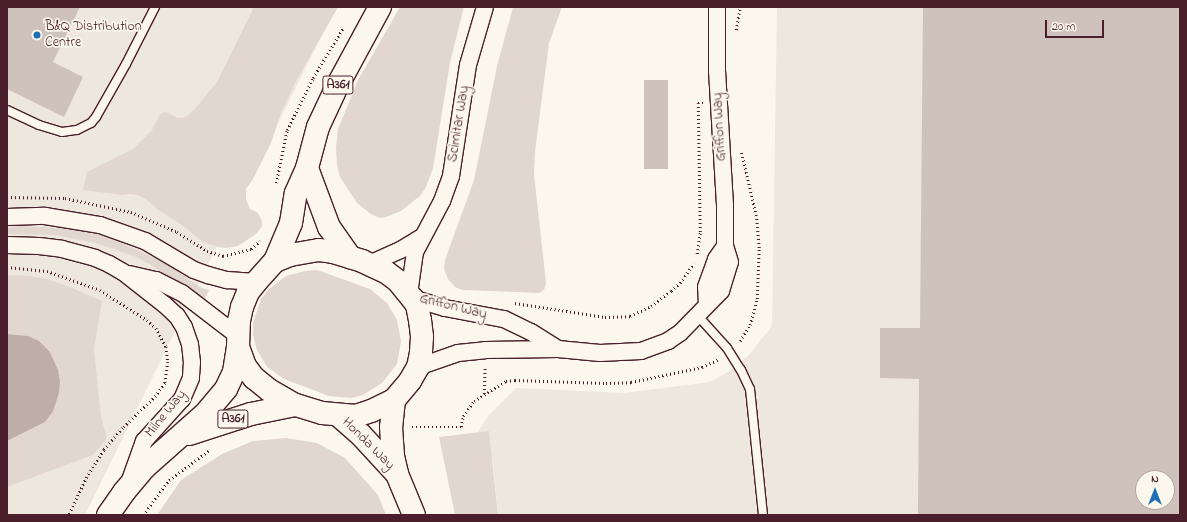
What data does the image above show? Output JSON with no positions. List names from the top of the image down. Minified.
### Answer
{"streets":{"main road":["A361","Honda Way"],"street":["Scimitar Way","Griffon Way","Milne Way"]},"crossings":[["A361","Milne Way"],["Scimitar Way","Griffon Way"]],"places":["B&Q Distribution Centre"],"scale_bar":"20 m","north":"top"}
